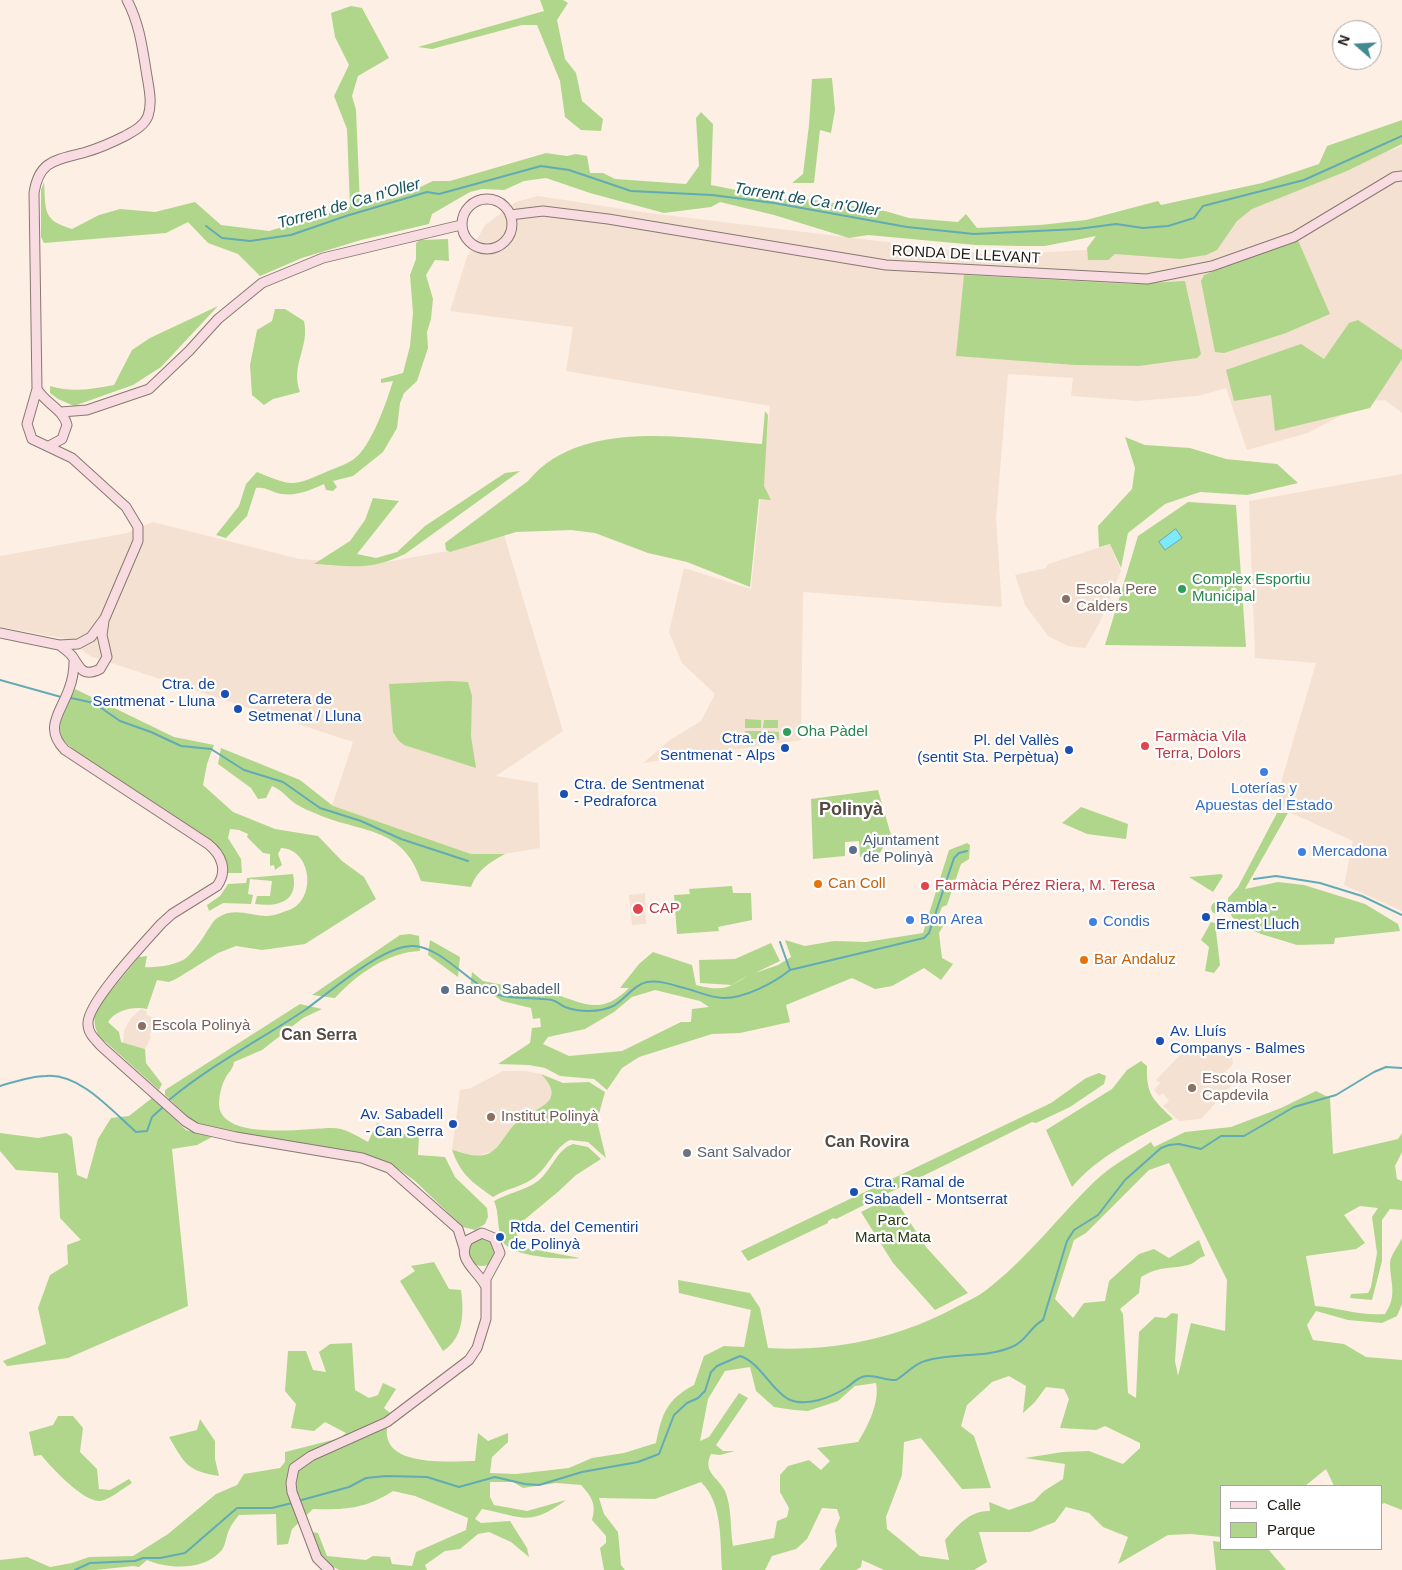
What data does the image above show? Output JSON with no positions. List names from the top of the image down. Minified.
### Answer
{"streets":{"main road":["RONDA DE LLEVANT"]},"districts":["Polinyà","Can Serra","Can Rovira"],"water":["Torrent de Ca n'Oller"],"parks":["Parc Marta Mata"],"places":["Complex Esportiu Municipal","Escola Pere Calders","Ctra. de Sentmenat - Lluna","Carretera de Setmenat / Lluna","Oha Pàdel","Farmàcia Vila Terra, Dolors","Ctra. de Sentmenat - Alps","Pl. del Vallès (sentit Sta. Perpètua)","Loterías y Apuestas del Estado","Ctra. de Sentmenat - Pedraforca","Ajuntament de Polinyà","Mercadona","Can Coll","Farmàcia Pérez Riera, M. Teresa","CAP","Rambla - Ernest Lluch","Bon Area","Condis","Bar Andaluz","Banco Sabadell","Escola Polinyà","Av. Lluís Companys - Balmes","Escola Roser Capdevila","Institut Polinyà","Av. Sabadell - Can Serra","Sant Salvador","Ctra. Ramal de Sabadell - Montserrat","Rtda. del Cementiri de Polinyà"],"legend":["Calle","Parque"],"north":"left"}
